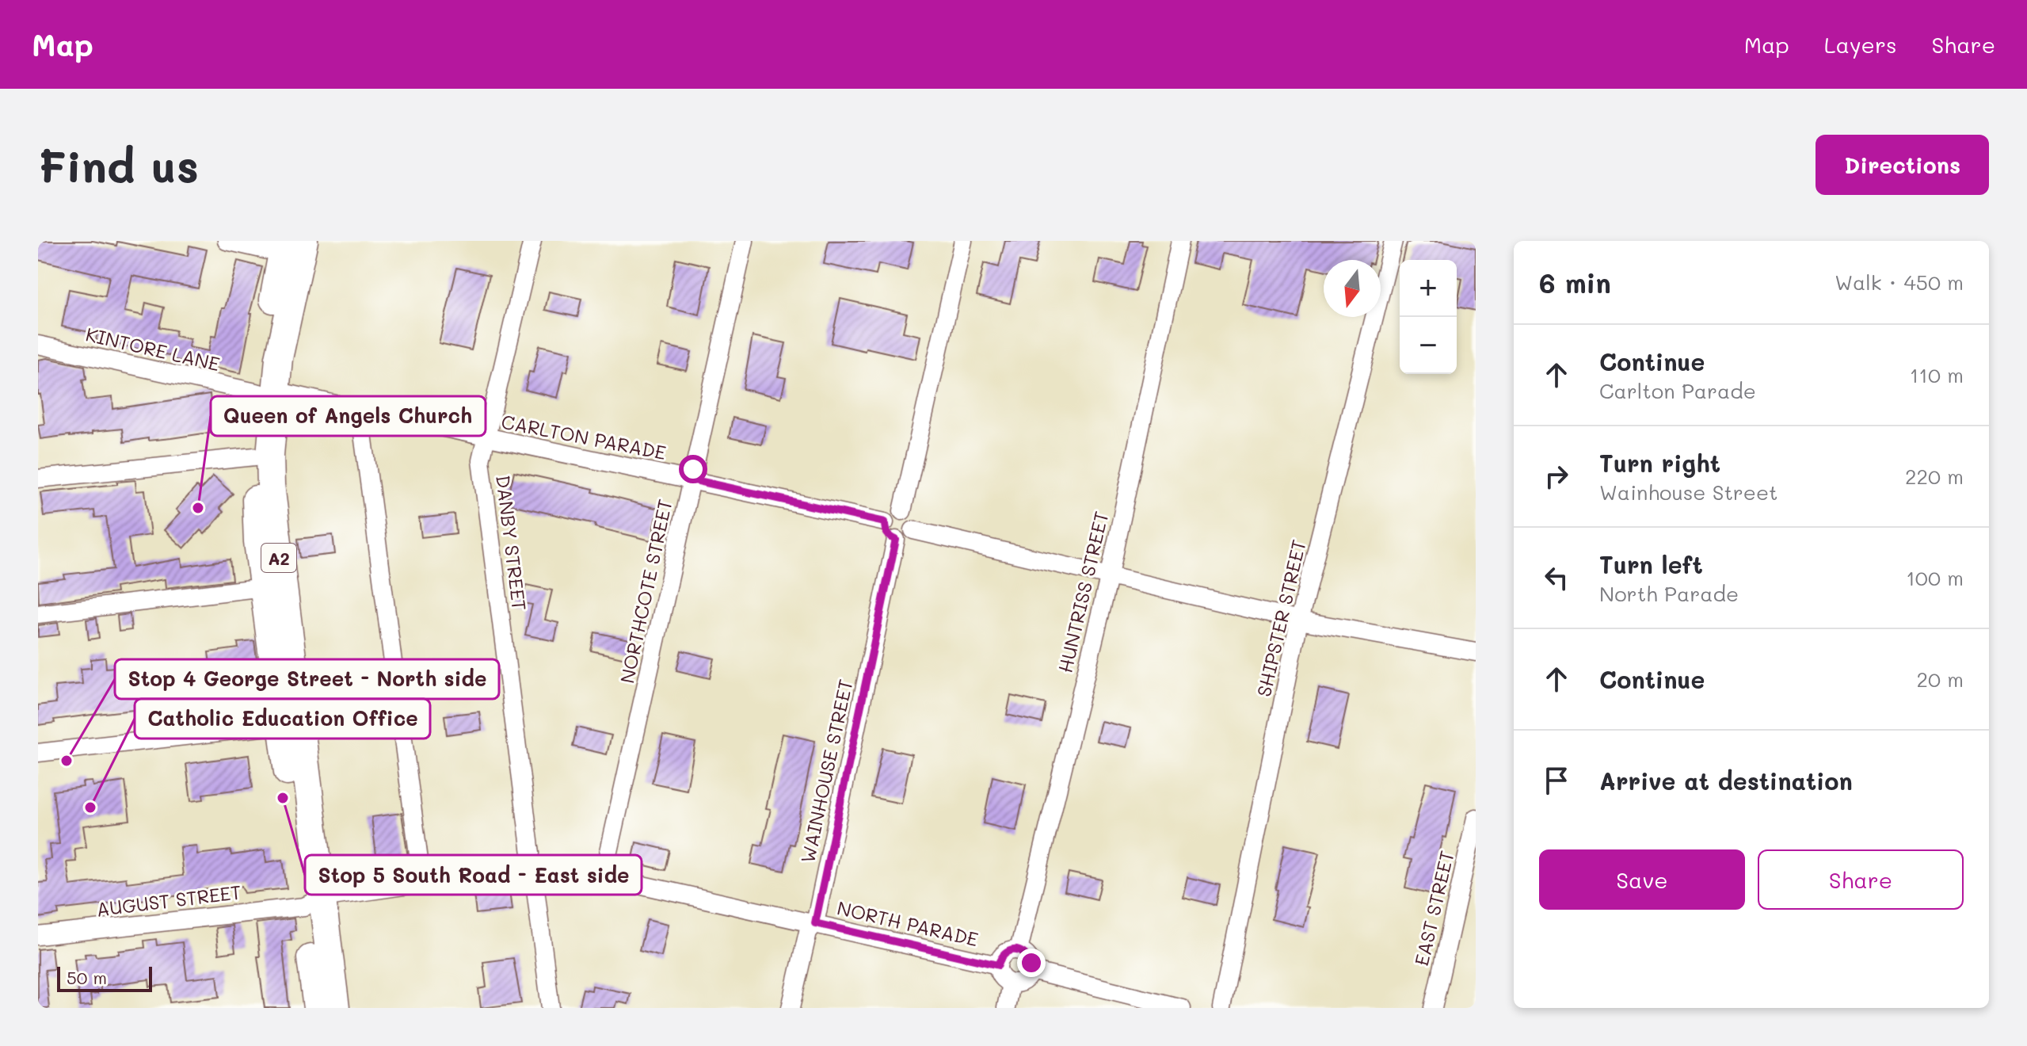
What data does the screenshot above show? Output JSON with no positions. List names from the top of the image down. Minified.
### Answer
{"streets":{"highway":["A2"],"street":["KINTORE LANE","CARLTON PARADE","DANBY STREET","NORTHCOTE STREET","HUNTRISS STREET","SHIPSTER STREET","WAINHOUSE STREET","AUGUST STREET","EAST STREET","NORTH PARADE"]},"crossings":[["KINTORE LANE","CARLTON PARADE"],["KINTORE LANE","A2"],["CARLTON PARADE","DANBY STREET"],["CARLTON PARADE","A2"],["CARLTON PARADE","NORTHCOTE STREET"],["CARLTON PARADE","WAINHOUSE STREET"],["DANBY STREET","NORTH PARADE"],["A2","AUGUST STREET"],["NORTHCOTE STREET","NORTH PARADE"],["HUNTRISS STREET","NORTH PARADE"],["WAINHOUSE STREET","NORTH PARADE"]],"places":["Queen of Angels Church","Stop 4 George Street - North side","Stop 5 South Road - East side","Catholic Education Office"],"scale_bar":"50 m","north":"bottom","page":{"header":"Map","nav":["Map","Layers","Share"],"buttons":["Directions",["Save","Share"]],"title":"Find us","heading":["6 min","Walk · 450 m"],"map_buttons":["+","−"],"list":[["Continue","Carlton Parade","110 m"],["Turn right","Wainhouse Street","220 m"],["Turn left","North Parade","100 m"],["Continue","20 m"],"Arrive at destination"],"scale":"50 m"}}
